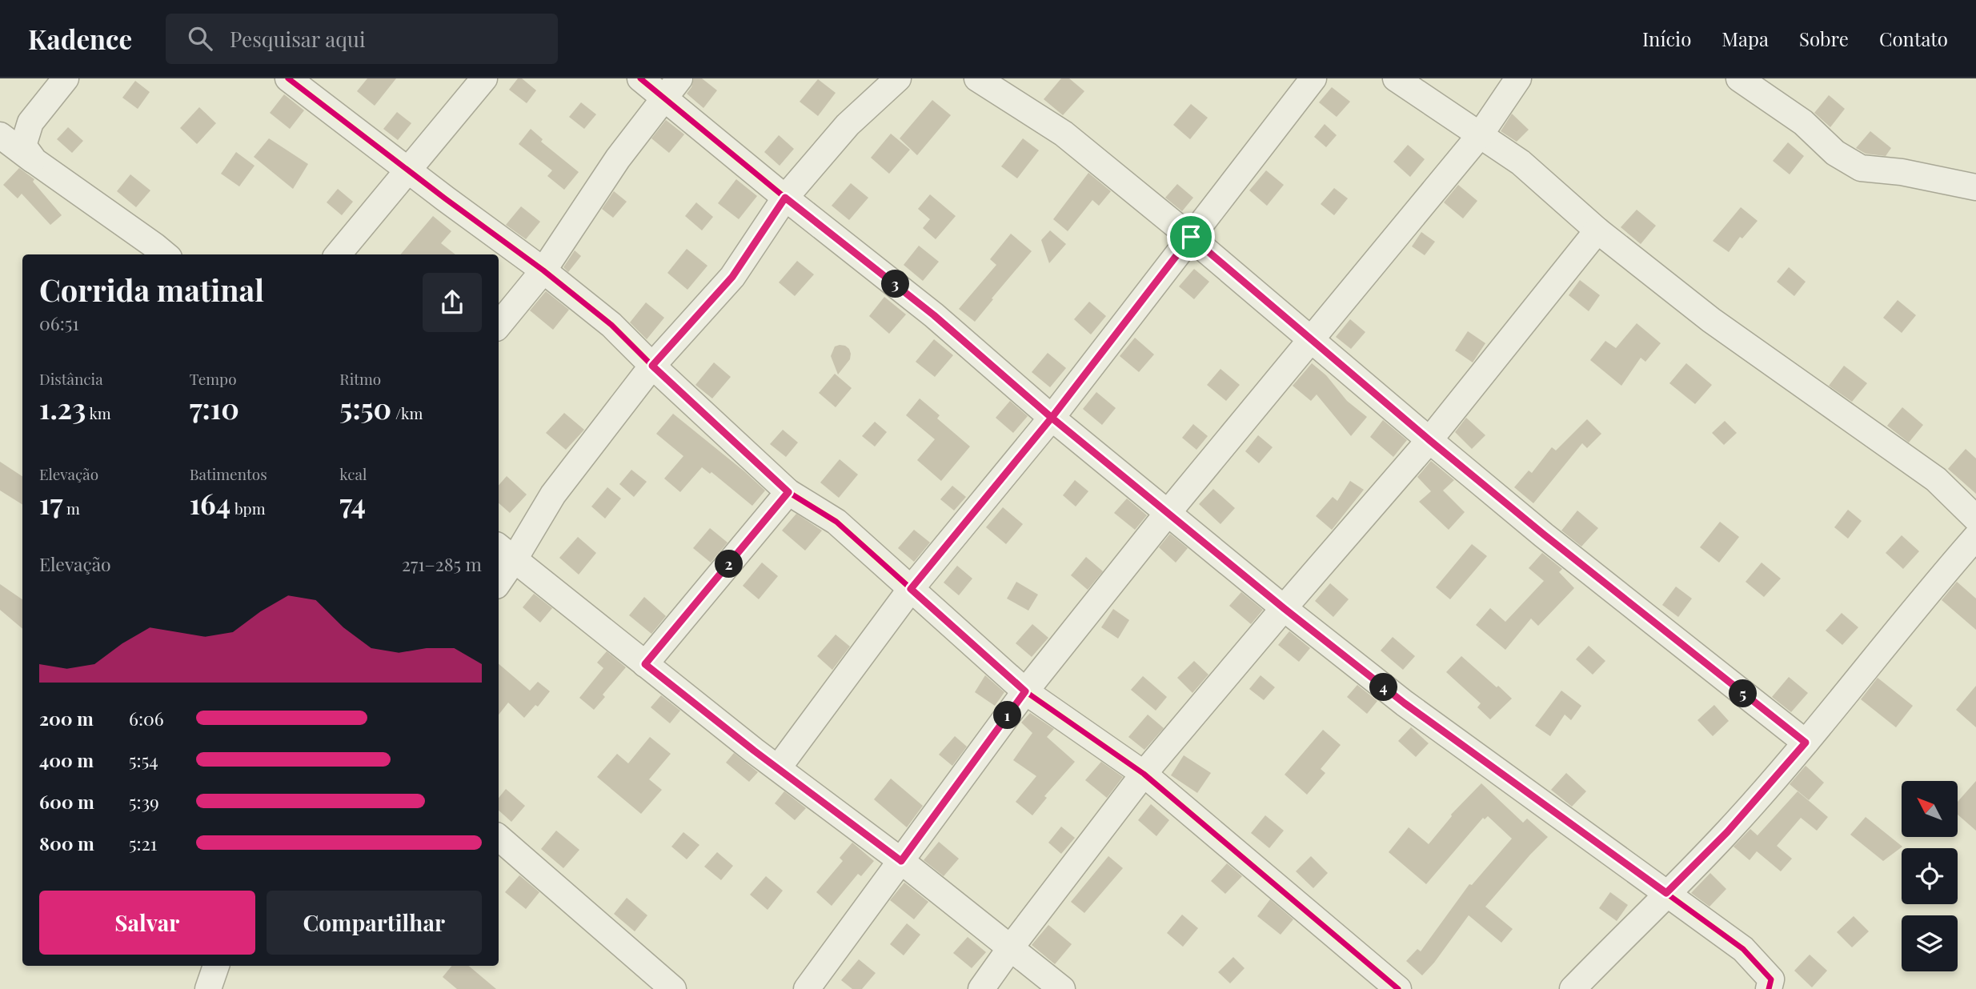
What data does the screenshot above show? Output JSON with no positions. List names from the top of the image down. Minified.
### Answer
{"north":"top left","page":{"header":"Kadence","search":"Pesquisar aqui","nav":["Início","Mapa","Sobre","Contato"],"heading":["Corrida matinal","06:51"],"pins":["3","2","4","5","1"],"stats":[["Distância","1.23 km"],["Tempo","7:10"],["Ritmo","5:50 /km"],["Elevação","17 m"],["Batimentos","164 bpm"],["kcal","74"]],"chart":["Elevação","271–285 m"],"list":[{"name":"200 m","note":"6:06"},{"name":"400 m","note":"5:54"},{"name":"600 m","note":"5:39"},{"name":"800 m","note":"5:21"}],"buttons":["Salvar","Compartilhar"]}}
